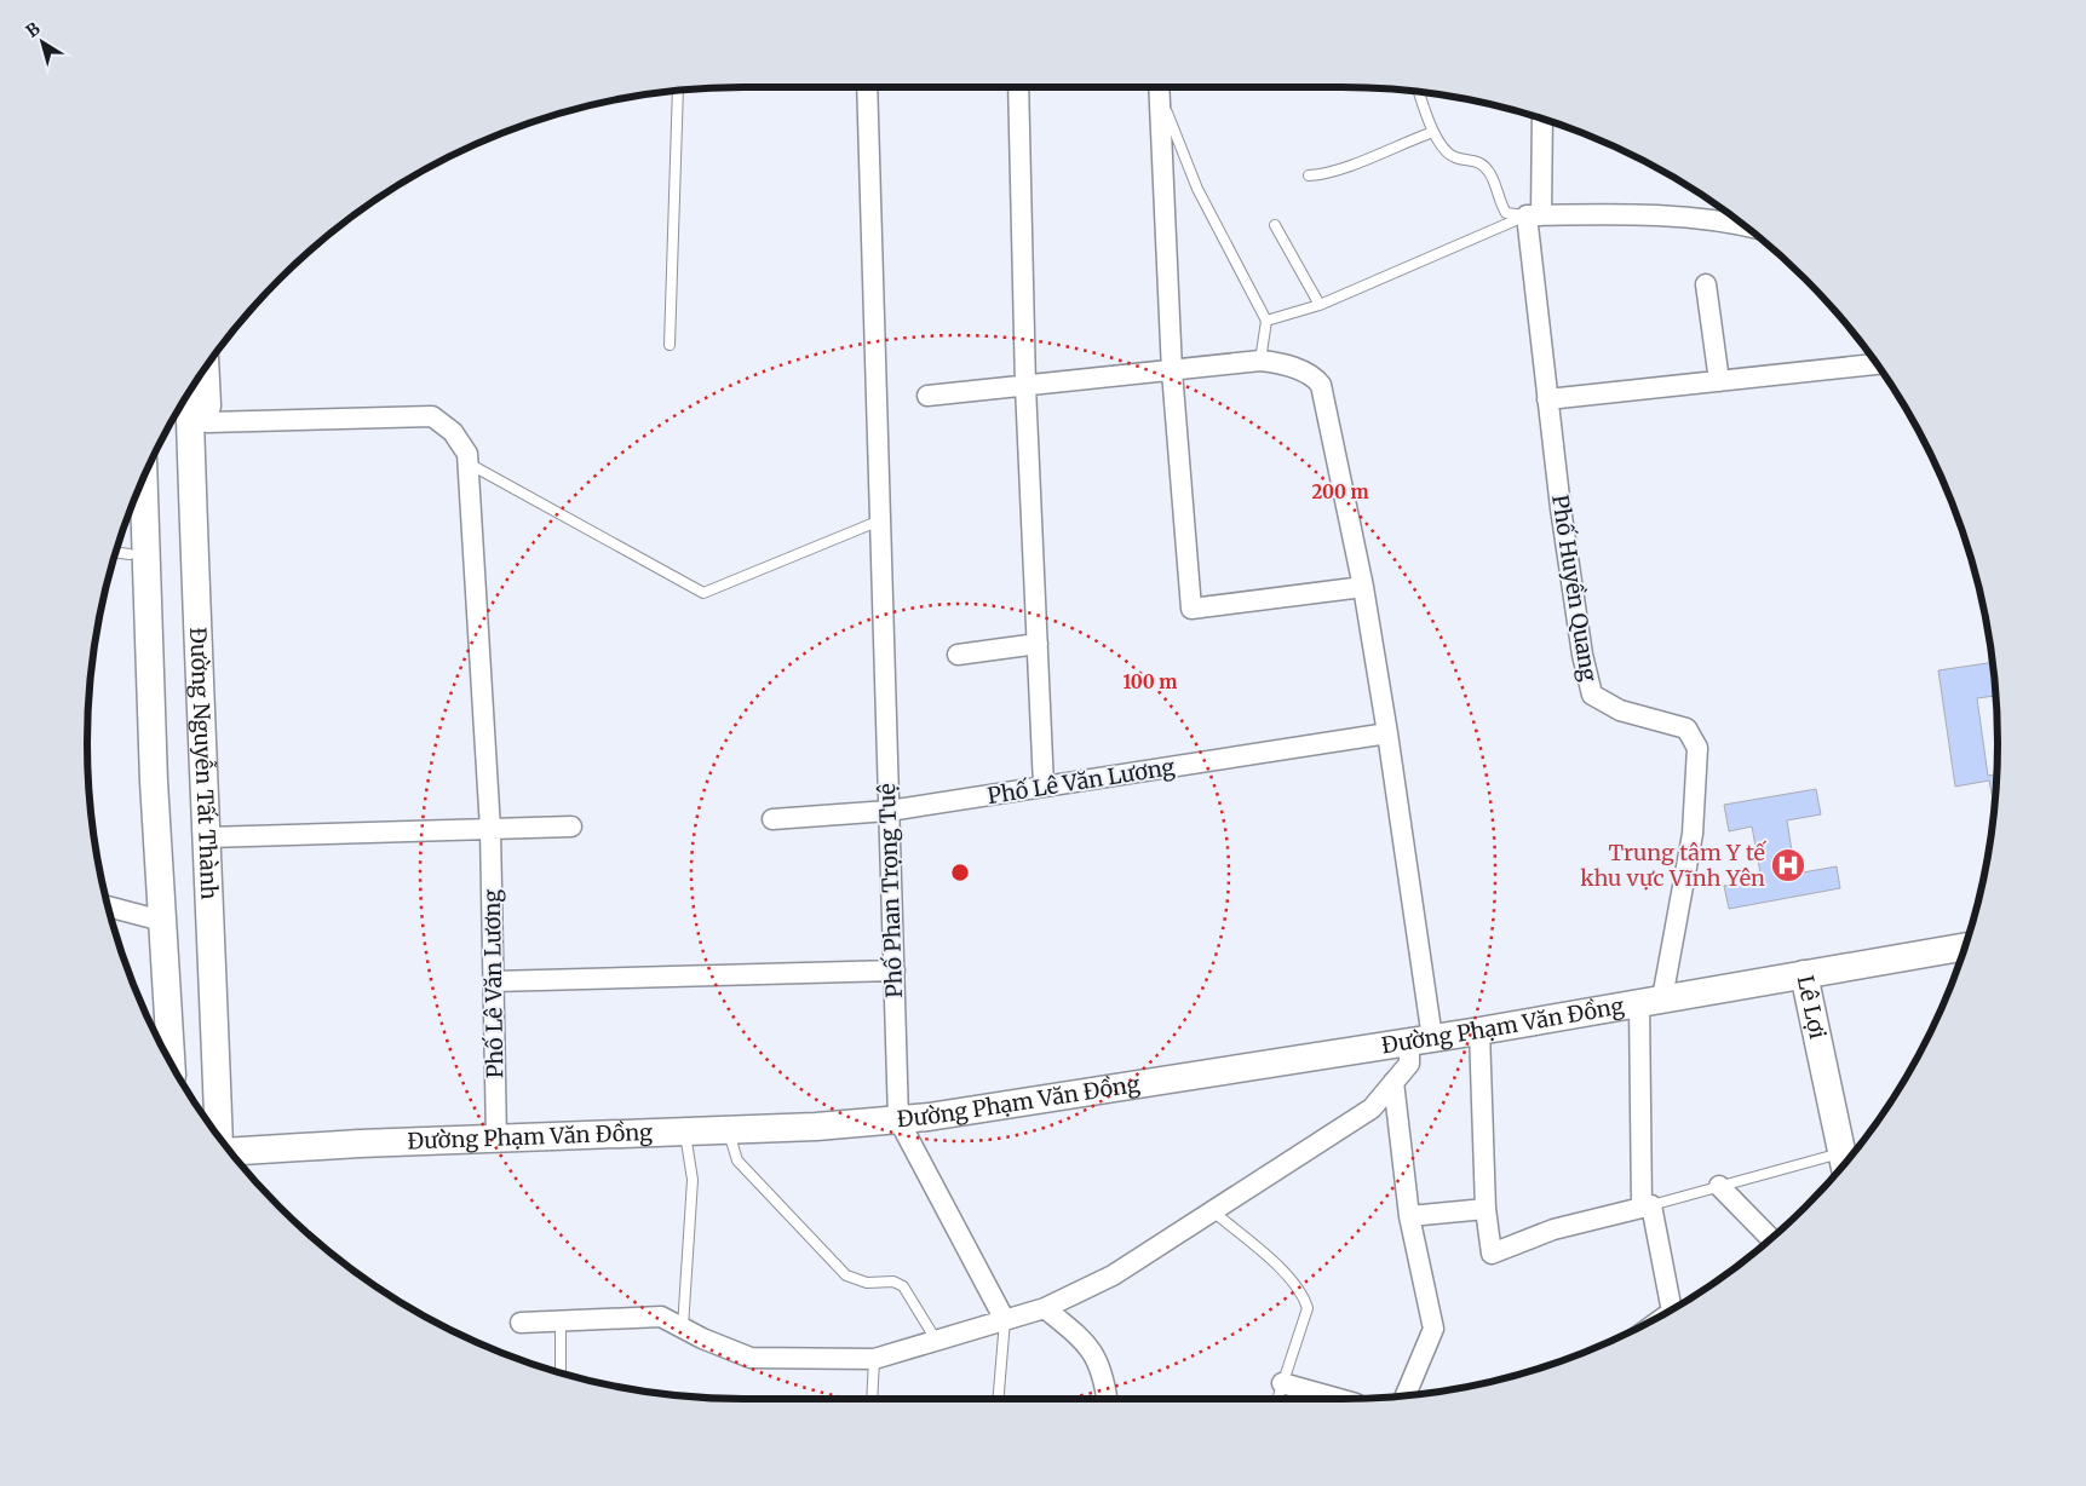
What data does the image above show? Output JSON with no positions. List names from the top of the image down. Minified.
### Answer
{"streets":{"street":["Phố Huyền Quang","Đường Nguyễn Tất Thành","Phố Lê Văn Lương","Phố Phan Trọng Tuệ","Lê Lợi","Đường Phạm Văn Đồng"]},"crossings":[["Phố Huyền Quang","Đường Phạm Văn Đồng"],["Phố Lê Văn Lương","Phố Phan Trọng Tuệ"],["Phố Lê Văn Lương","Đường Phạm Văn Đồng"],["Phố Phan Trọng Tuệ","Đường Phạm Văn Đồng"],["Lê Lợi","Đường Phạm Văn Đồng"]],"places":{"hospital":["Trung tâm Y tế khu vực Vĩnh Yên"]},"north":"top left","rings":["200 m","100 m"]}
